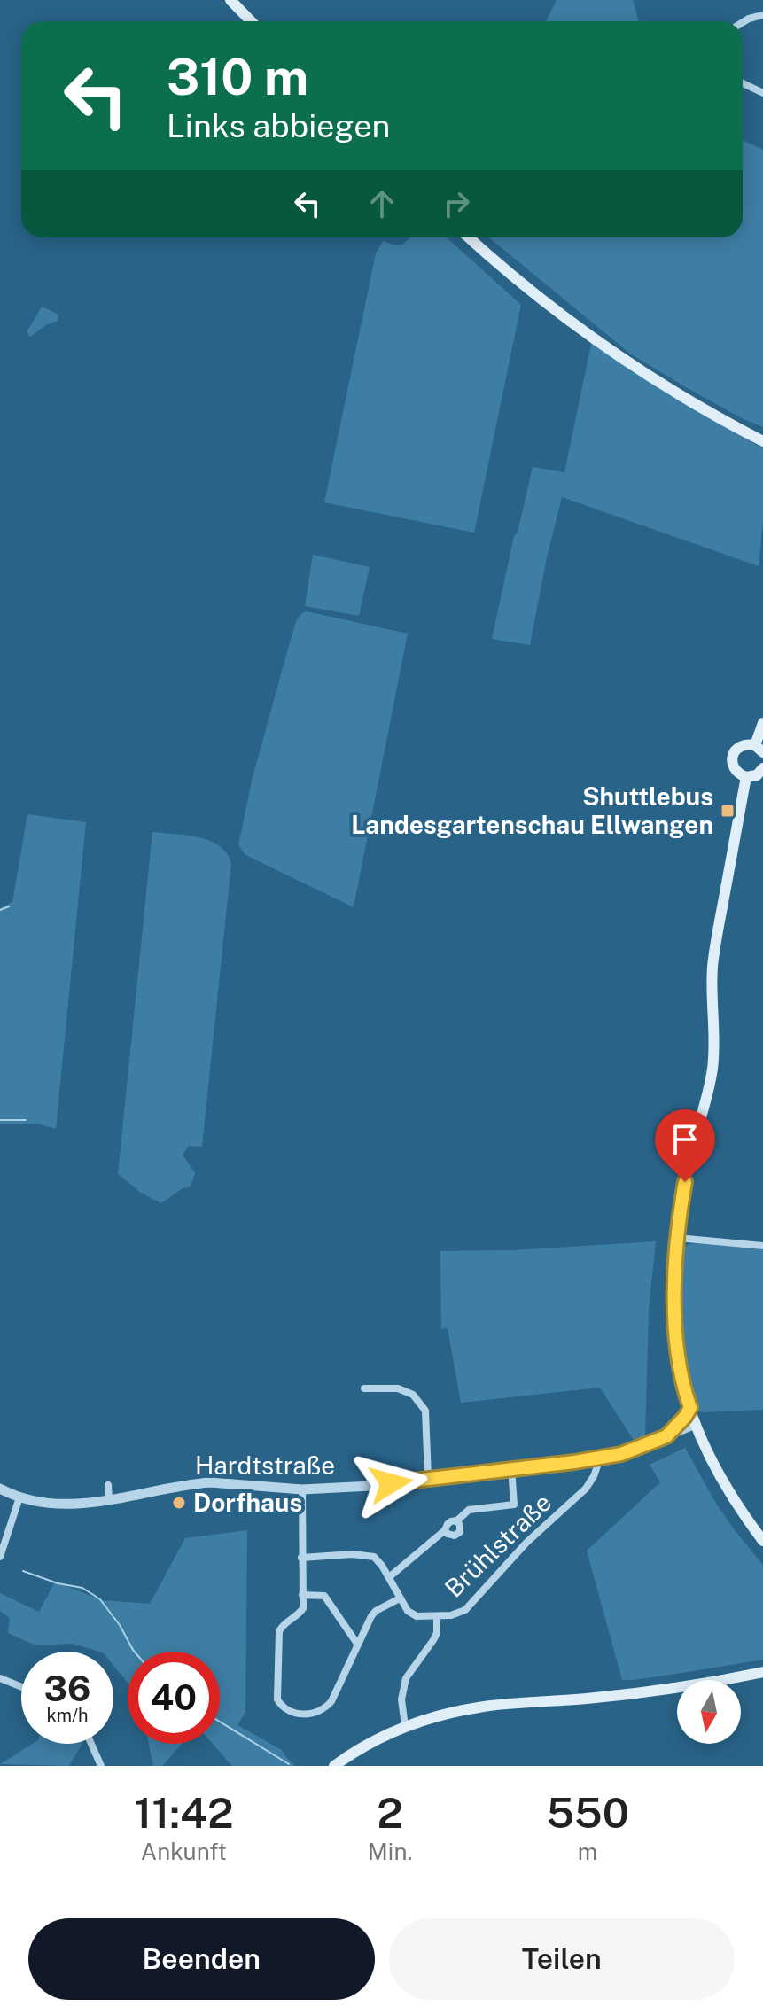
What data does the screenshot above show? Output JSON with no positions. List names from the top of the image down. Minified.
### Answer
{"streets":{"street":["Hardtstraße","Brühlstraße"]},"crossings":[["Hardtstraße","Brühlstraße"]],"places":{"transit":["Shuttlebus Landesgartenschau Ellwangen"],"other":["Dorfhaus"]},"north":"bottom","page":{"turn":["310 m","Links abbiegen"],"speed":"36 km/h","limit":"40","eta":["11:42","Ankunft","2","Min.","550","m"],"buttons":["Beenden","Teilen"]}}
